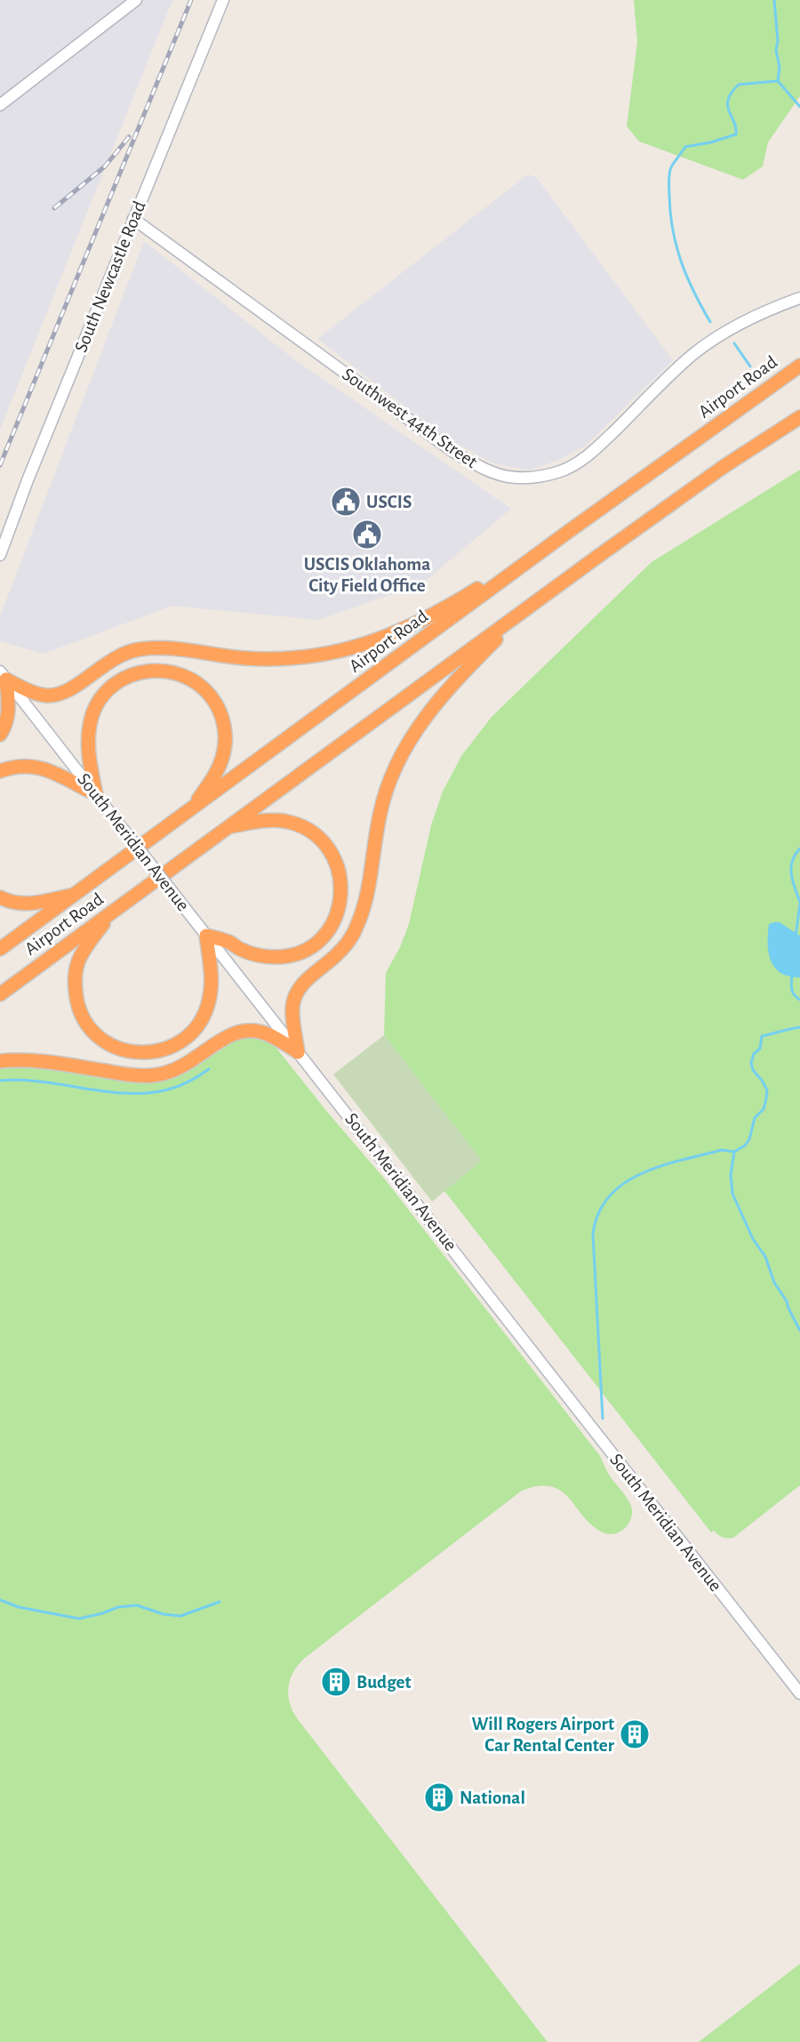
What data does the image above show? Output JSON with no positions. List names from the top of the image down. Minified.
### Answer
{"streets":{"highway":["Airport Road"],"main road":["South Newcastle Road","Southwest 44th Street","South Meridian Avenue"]},"crossings":[["South Newcastle Road","Southwest 44th Street"]],"places":{"public building":["USCIS","USCIS Oklahoma City Field Office"],"building":["Budget","Will Rogers Airport Car Rental Center","National"]}}
